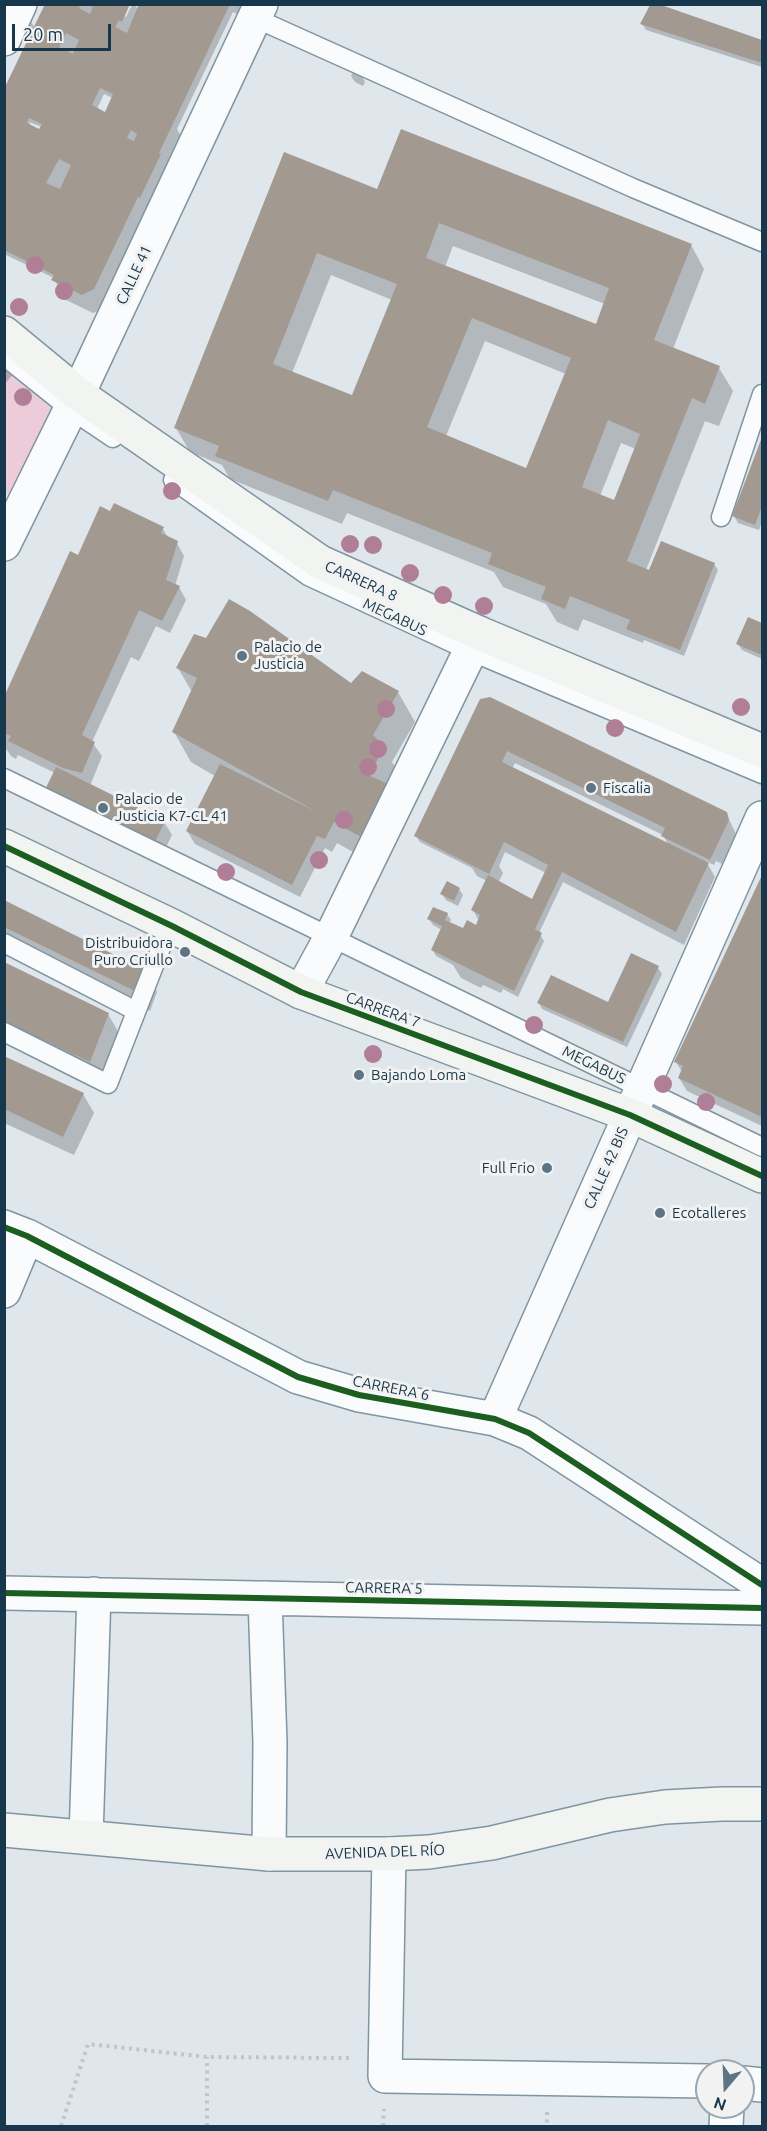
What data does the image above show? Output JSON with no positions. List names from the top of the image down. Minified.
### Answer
{"streets":{"main road":["CARRERA 8","CARRERA 7","AVENIDA DEL RÍO"],"street":["CALLE 41","CALLE 42 BIS","CARRERA 6","CARRERA 5"],"lane":["MEGABUS"]},"crossings":[["CALLE 41","CARRERA 8"],["MEGABUS","CARRERA 7"],["MEGABUS","CALLE 42 BIS"],["CARRERA 7","CALLE 42 BIS"],["CALLE 42 BIS","CARRERA 6"]],"places":["Palacio de Justicia","Fiscalia","Palacio de Justicia K7-CL 41","Distribuidora Puro Criullo","Bajando Loma","Full Frio","Ecotalleres"],"scale_bar":"20 m","north":"bottom"}
